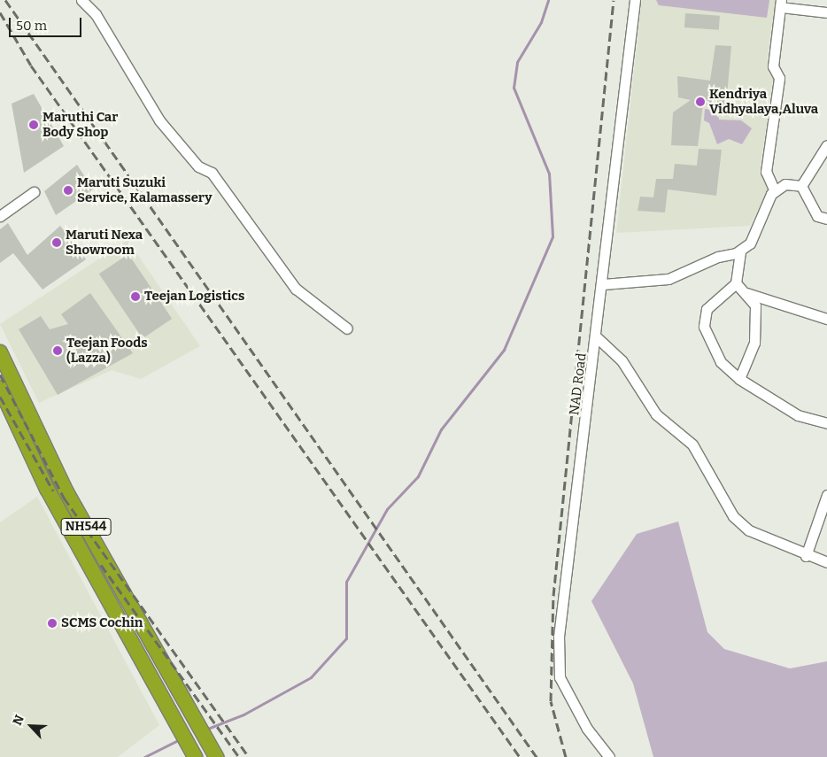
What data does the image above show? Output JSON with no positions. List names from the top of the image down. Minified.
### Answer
{"streets":{"highway":["NH544"],"street":["NAD Road"]},"places":["Kendriya Vidhyalaya,Aluva","Maruthi Car Body Shop","Maruti Suzuki Service, Kalamassery","Maruti Nexa Showroom","Teejan Logistics","Teejan Foods (Lazza)","SCMS Cochin"],"scale_bar":"50 m","north":"top left"}
